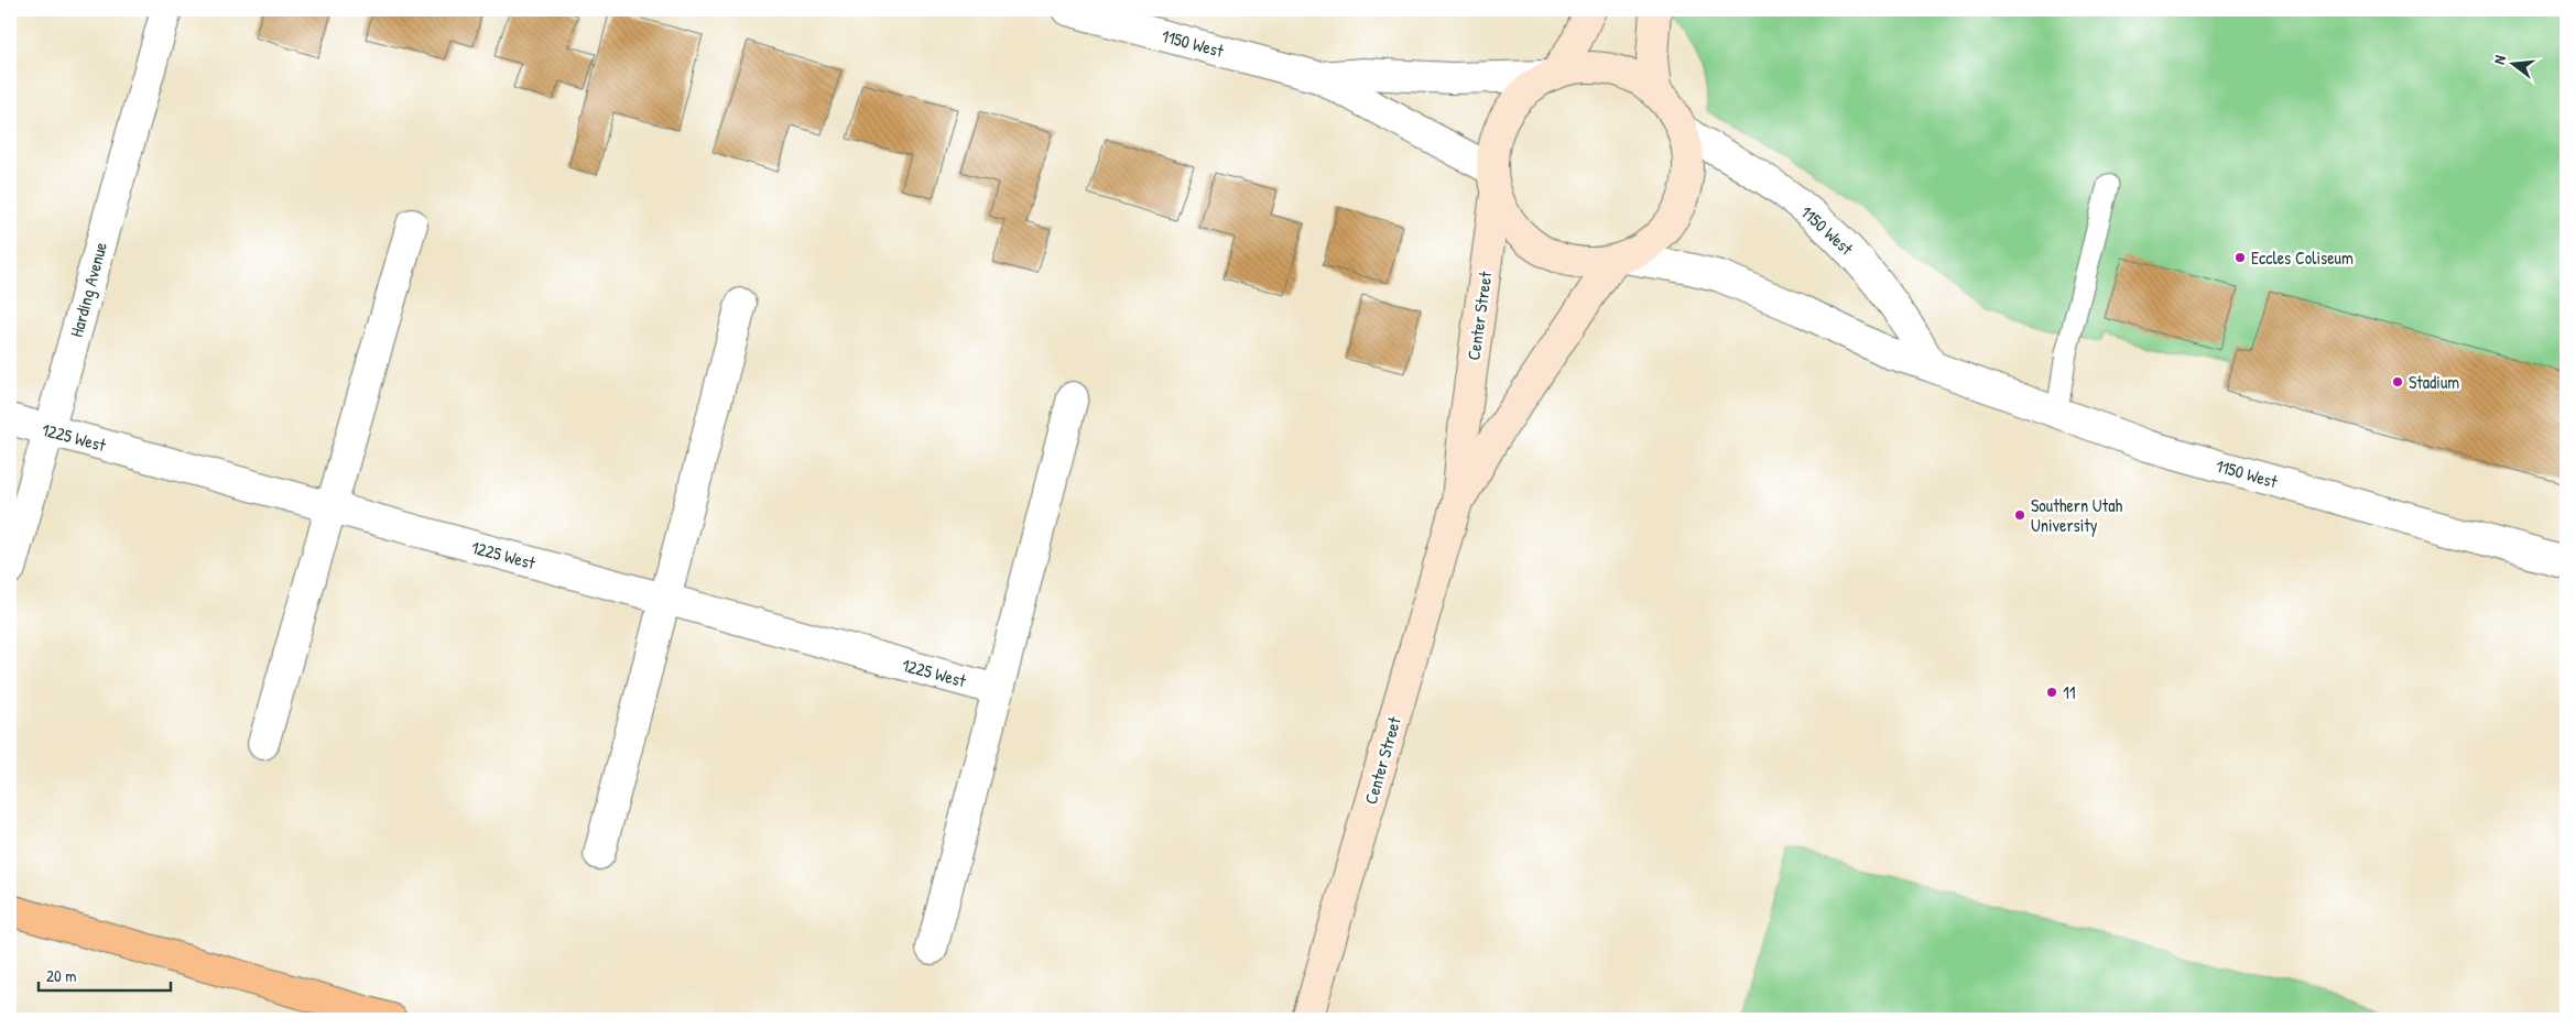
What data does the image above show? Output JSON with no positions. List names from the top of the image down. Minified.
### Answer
{"streets":{"main road":["Center Street"],"street":["1150 West","Harding Avenue","1225 West"]},"crossings":[["1150 West","Center Street"],["Harding Avenue","1225 West"]],"places":["Eccles Coliseum","Stadium","Southern Utah University","11"],"scale_bar":"20 m","north":"left"}
